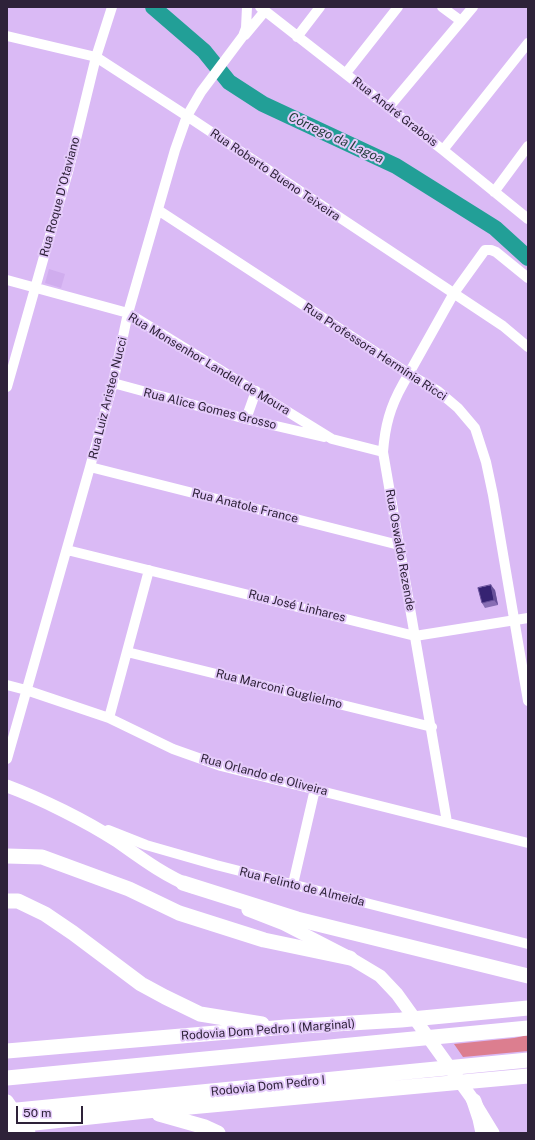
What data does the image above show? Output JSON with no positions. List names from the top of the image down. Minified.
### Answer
{"streets":{"highway":["Rodovia Dom Pedro I (Marginal)","Rodovia Dom Pedro I"],"street":["Rua André Grabois","Rua Roberto Bueno Teixeira","Rua Roque D'Otaviano","Rua Professora Hermínia Ricci","Rua Monsenhor Landell de Moura","Rua Luiz Aristeo Nucci","Rua Alice Gomes Grosso","Rua Anatole France","Rua Oswaldo Rezende","Rua José Linhares","Rua Marconi Guglielmo","Rua Orlando de Oliveira","Rua Felinto de Almeida"]},"crossings":[["Rua André Grabois","Rua Luiz Aristeo Nucci"],["Rua Roberto Bueno Teixeira","Rua Roque D'Otaviano"],["Rua Roberto Bueno Teixeira","Rua Luiz Aristeo Nucci"],["Rua Roberto Bueno Teixeira","Rua Oswaldo Rezende"],["Rua Roque D'Otaviano","Rua Monsenhor Landell de Moura"],["Rua Professora Hermínia Ricci","Rua Luiz Aristeo Nucci"],["Rua Professora Hermínia Ricci","Rua Oswaldo Rezende"],["Rua Professora Hermínia Ricci","Rua José Linhares"],["Rua Monsenhor Landell de Moura","Rua Luiz Aristeo Nucci"],["Rua Monsenhor Landell de Moura","Rua Alice Gomes Grosso"],["Rua Monsenhor Landell de Moura","Rua Oswaldo Rezende"],["Rua Luiz Aristeo Nucci","Rua Alice Gomes Grosso"],["Rua Luiz Aristeo Nucci","Rua Anatole France"],["Rua Luiz Aristeo Nucci","Rua José Linhares"],["Rua Luiz Aristeo Nucci","Rua Orlando de Oliveira"],["Rua Anatole France","Rua Oswaldo Rezende"],["Rua Oswaldo Rezende","Rua José Linhares"],["Rua Oswaldo Rezende","Rua Marconi Guglielmo"],["Rua Oswaldo Rezende","Rua Orlando de Oliveira"]],"water":["Córrego da Lagoa"],"scale_bar":"50 m"}
